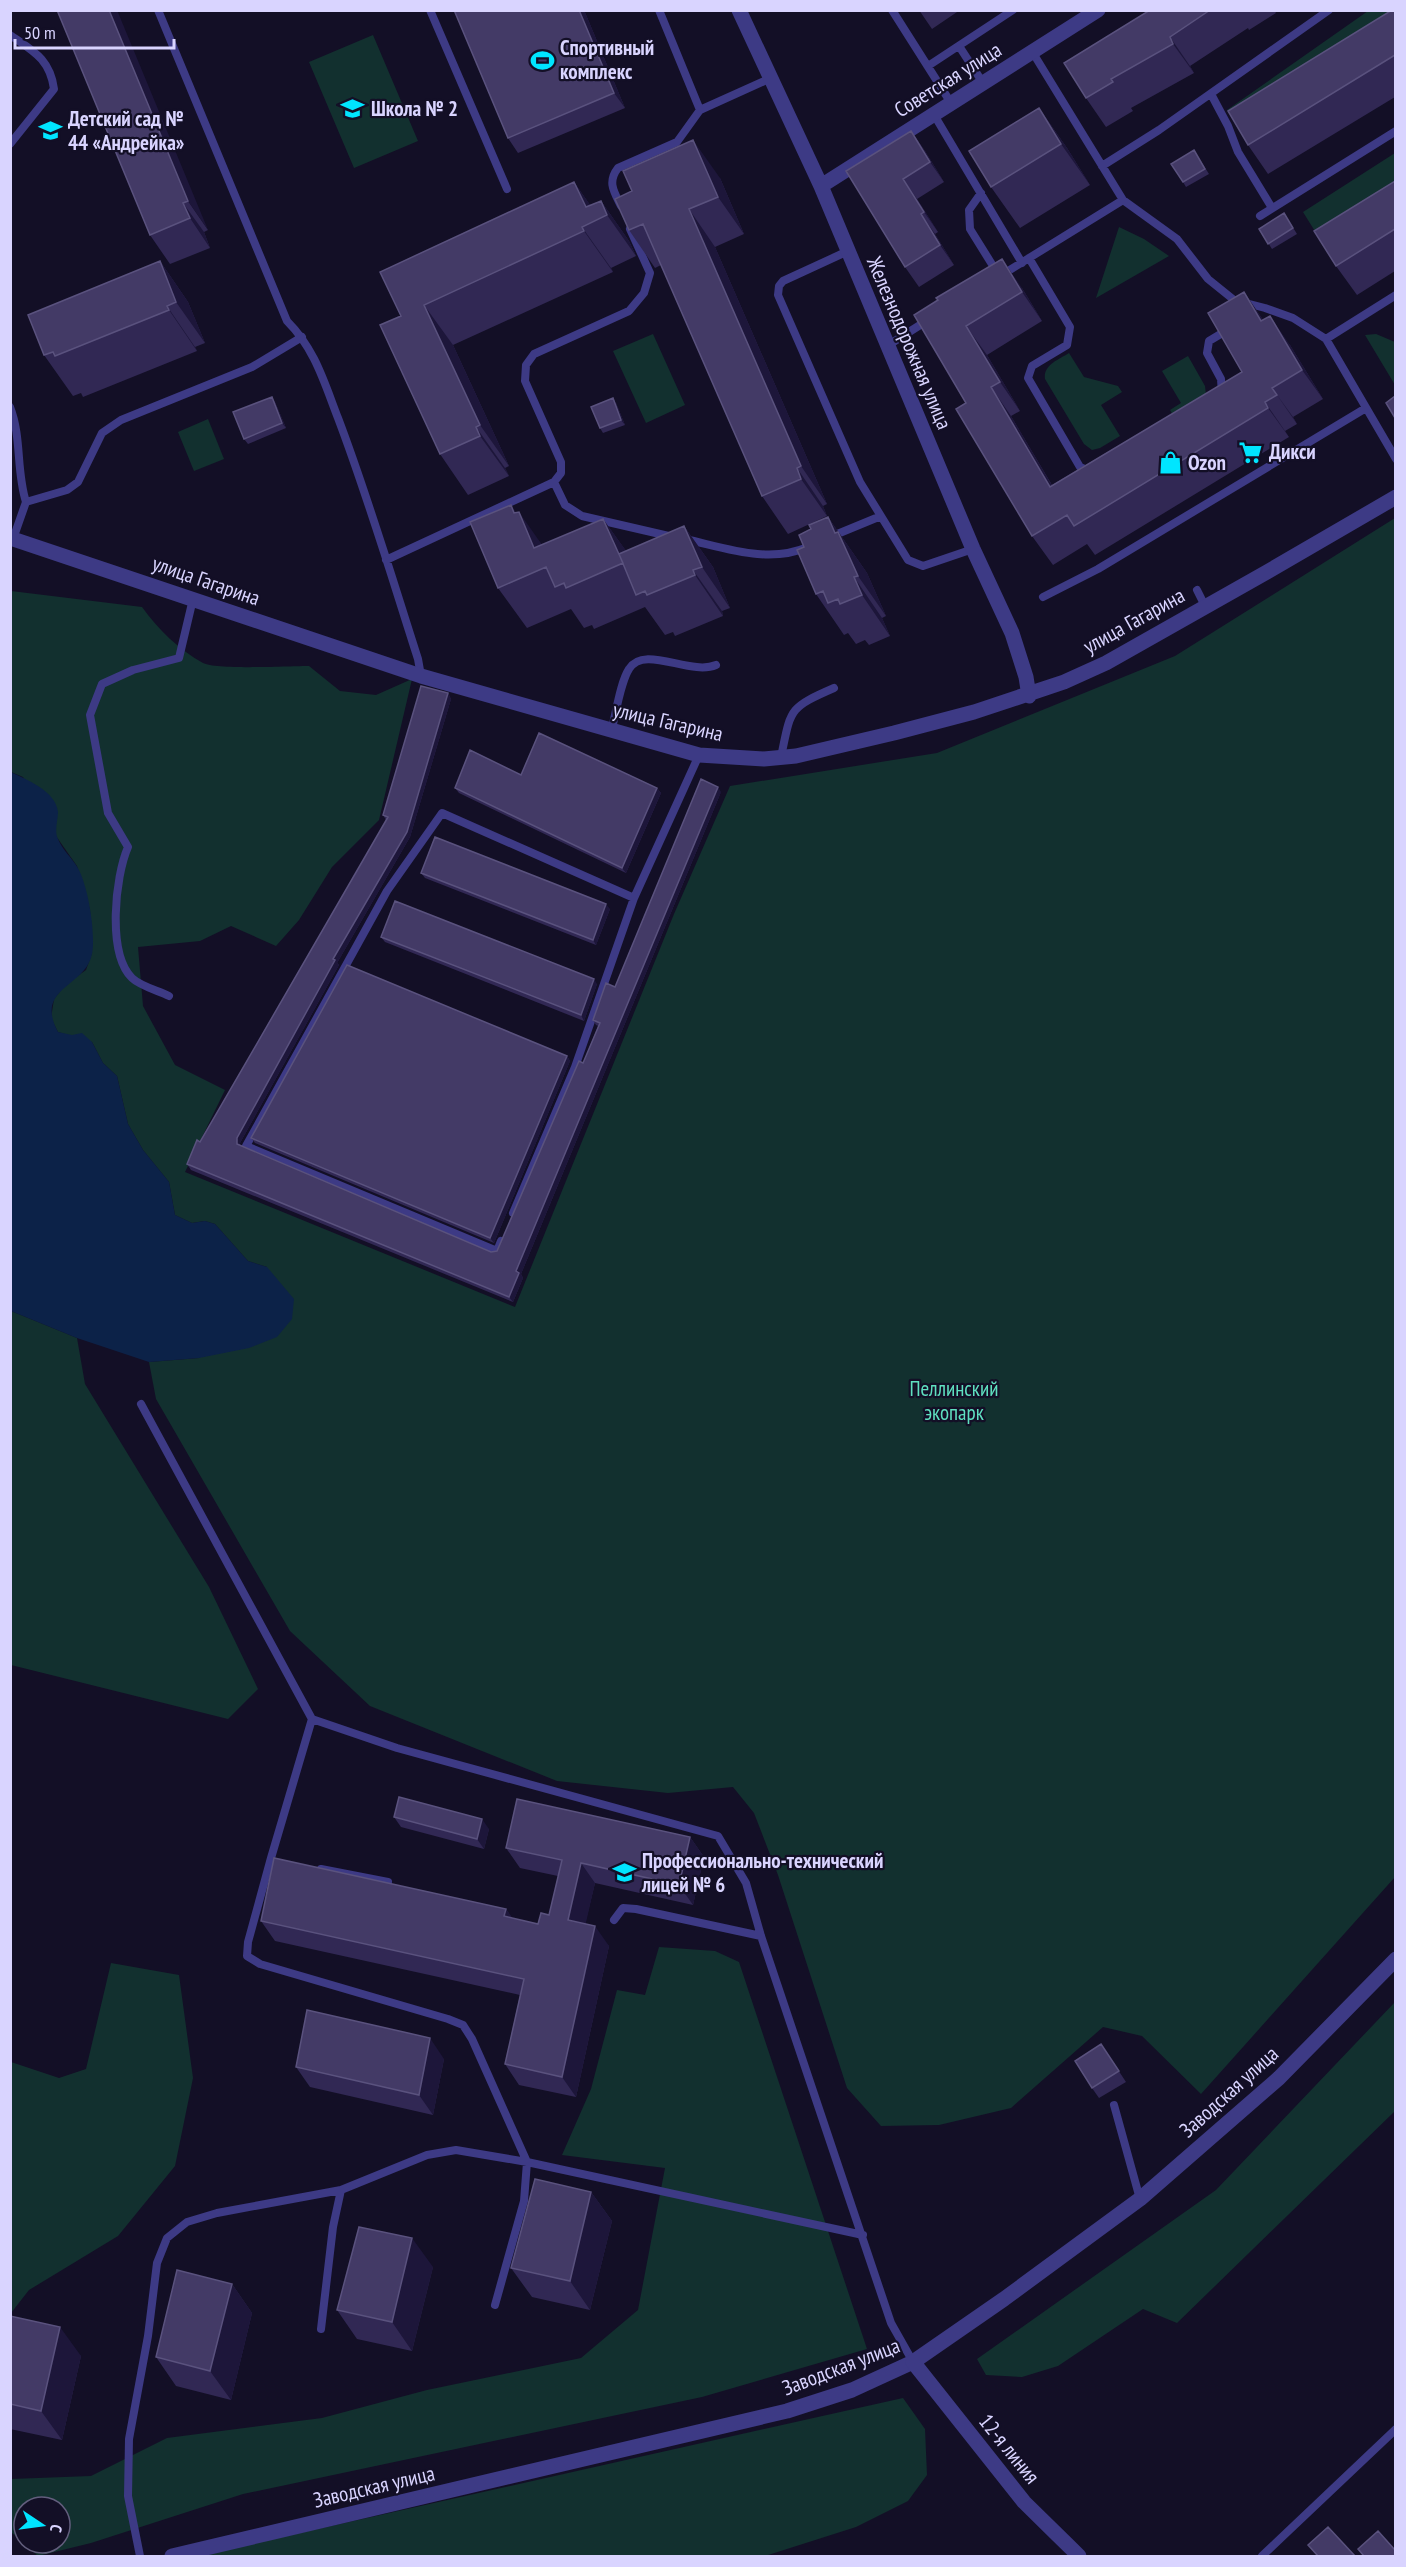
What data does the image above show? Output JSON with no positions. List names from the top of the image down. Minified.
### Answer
{"streets":{"street":["Советская улица","Железнодорожная улица","улица Гагарина","Заводская улица","12-я линия"]},"crossings":[["Советская улица","Железнодорожная улица"],["Железнодорожная улица","улица Гагарина"],["Заводская улица","12-я линия"]],"parks":["Пеллинский экопарк"],"places":{"sports":["Спортивный комплекс"],"school or university":["Школа № 2","Детский сад № 44 «Андрейка»","Профессионально-технический лицей № 6"],"supermarket":["Дикси"],"shop":["Ozon"]},"scale_bar":"50 m","north":"right"}
